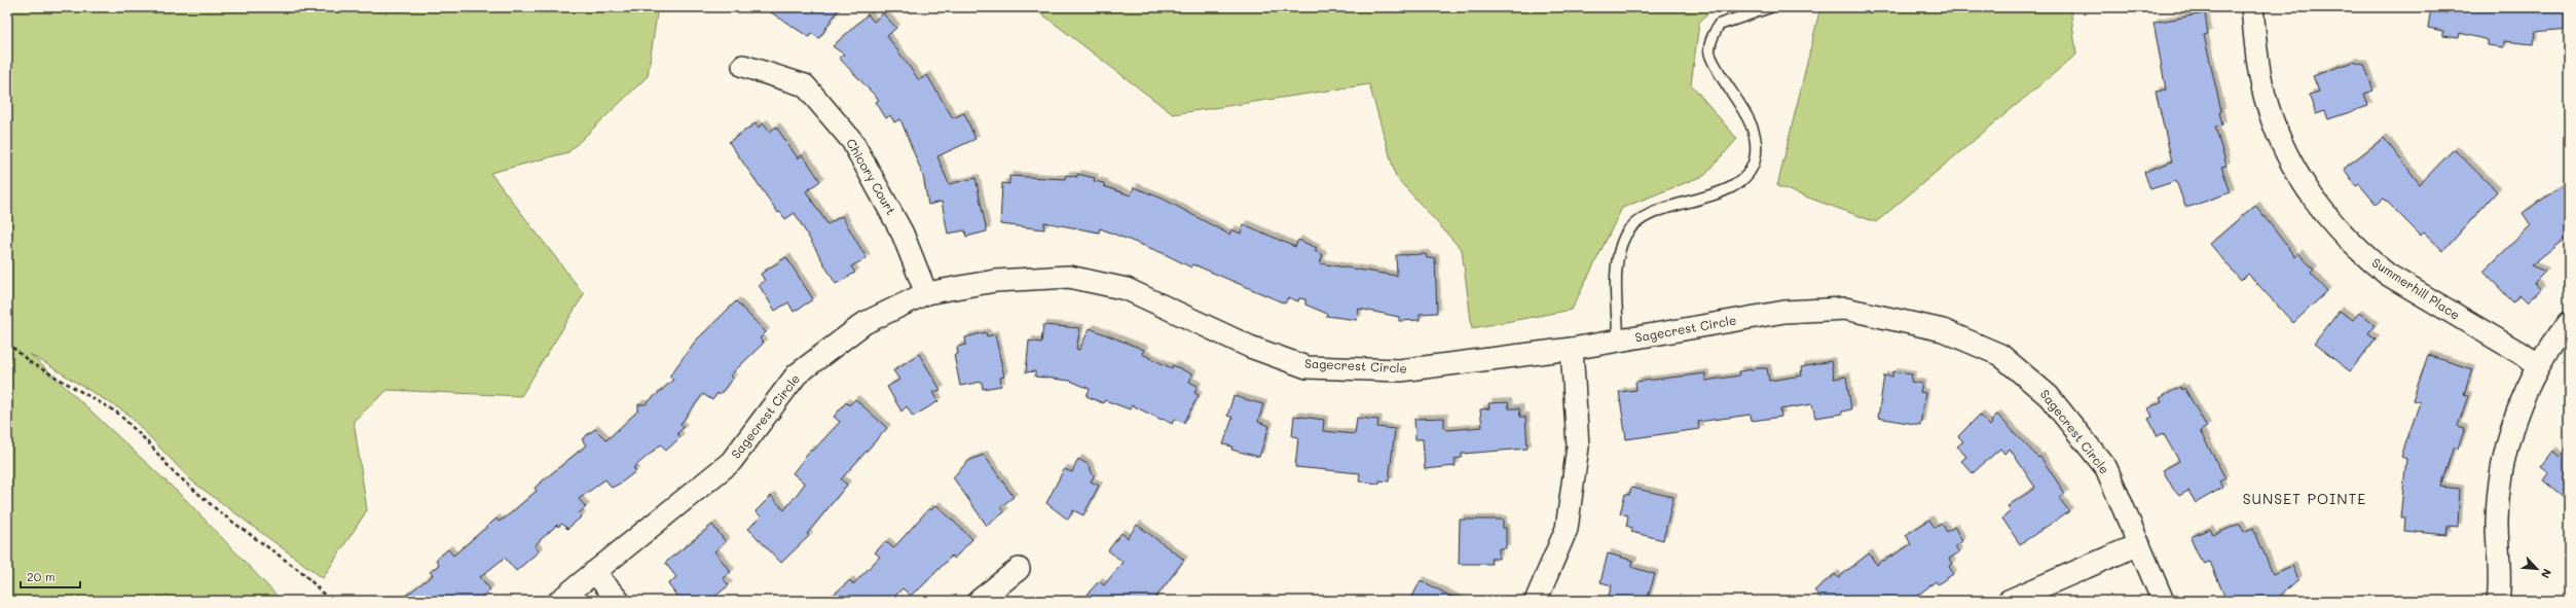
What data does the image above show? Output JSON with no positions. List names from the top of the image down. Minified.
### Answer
{"streets":{"street":["Chicory Court","Summerhill Place","Sagecrest Circle"]},"crossings":[["Chicory Court","Sagecrest Circle"]],"districts":["SUNSET POINTE"],"scale_bar":"20 m","north":"bottom right"}
